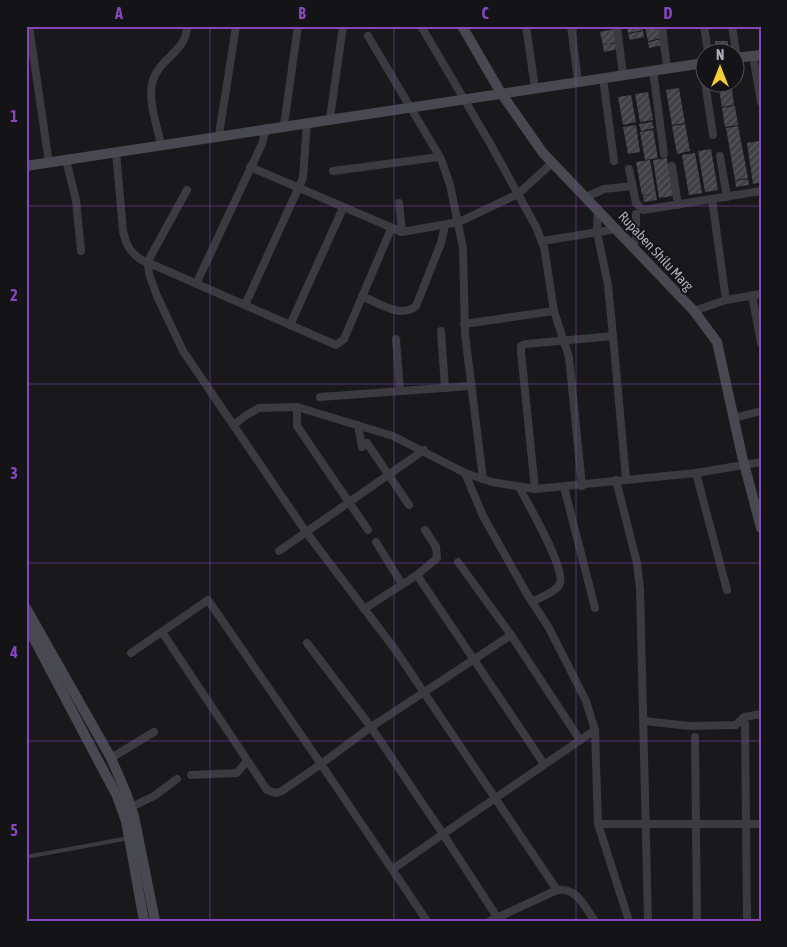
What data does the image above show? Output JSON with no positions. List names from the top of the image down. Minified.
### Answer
{"streets":{"street":["Rupaben Shilu Marg"]},"north":"top","grid":{"columns":["A","B","C","D"],"rows":["1","2","3","4","5"]}}
